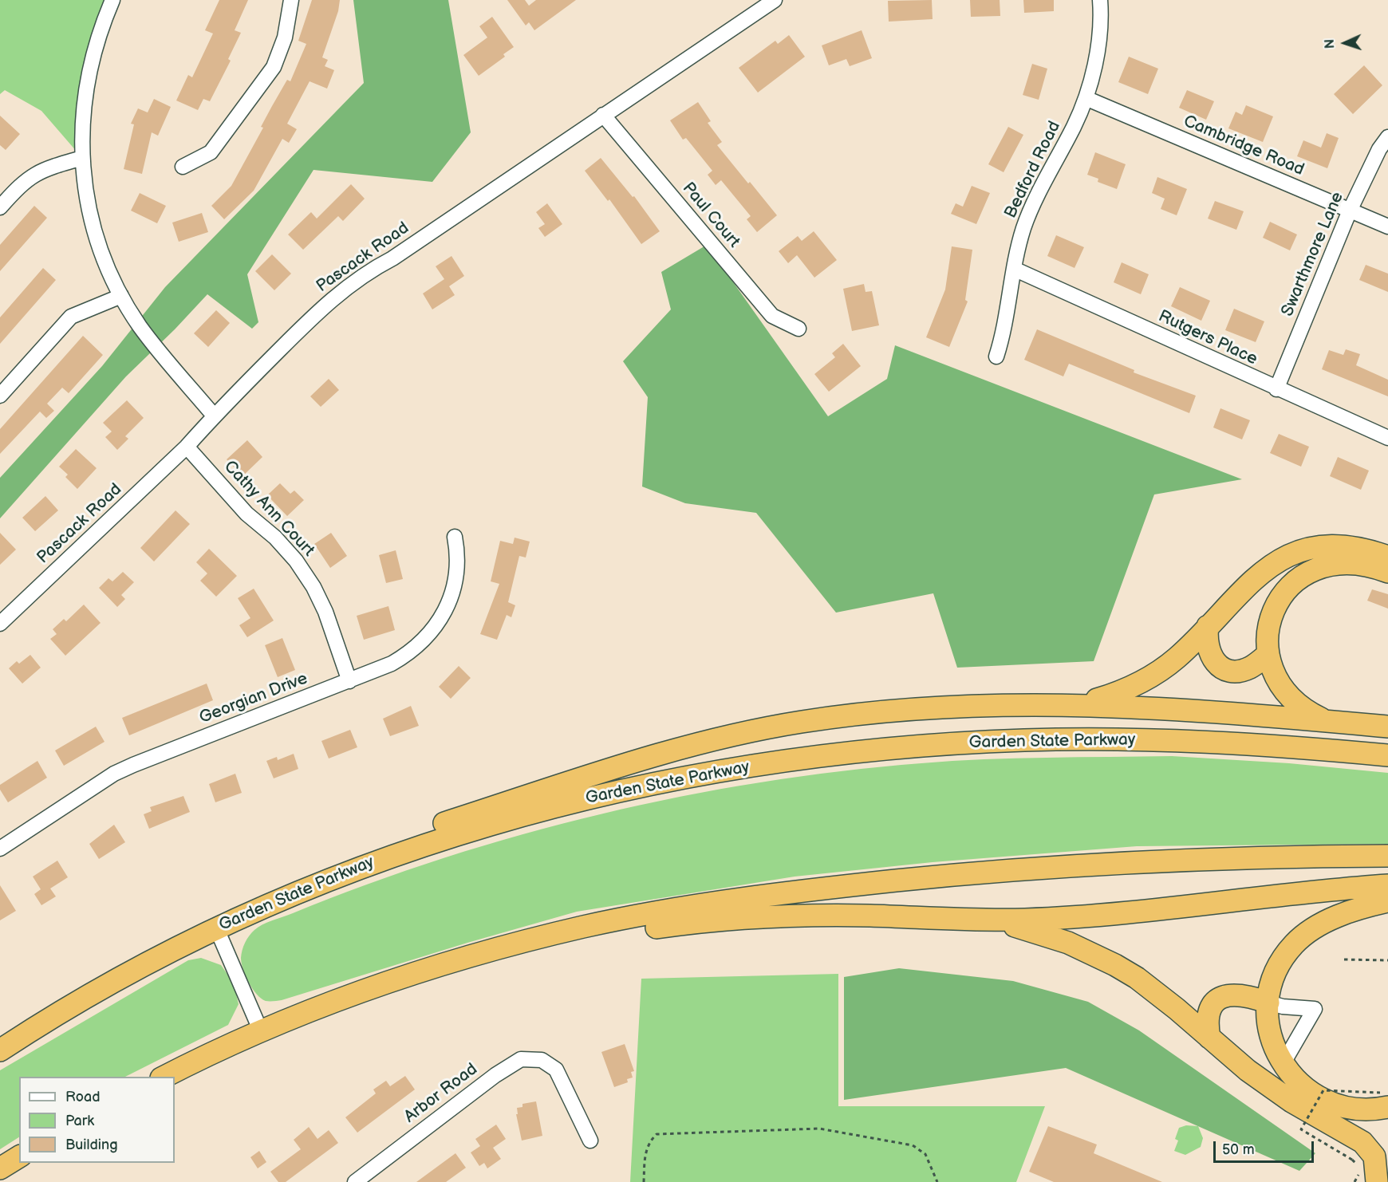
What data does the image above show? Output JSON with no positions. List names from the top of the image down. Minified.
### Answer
{"streets":{"highway":["Garden State Parkway"],"street":["Cambridge Road","Bedford Road","Paul Court","Swarthmore Lane","Pascack Road","Rutgers Place","Cathy Ann Court","Georgian Drive","Arbor Road"]},"crossings":[["Cambridge Road","Bedford Road"],["Cambridge Road","Swarthmore Lane"],["Bedford Road","Rutgers Place"],["Paul Court","Pascack Road"],["Swarthmore Lane","Rutgers Place"],["Pascack Road","Cathy Ann Court"],["Cathy Ann Court","Georgian Drive"]],"legend":["Road","Park","Building"],"scale_bar":"50 m","north":"left"}
